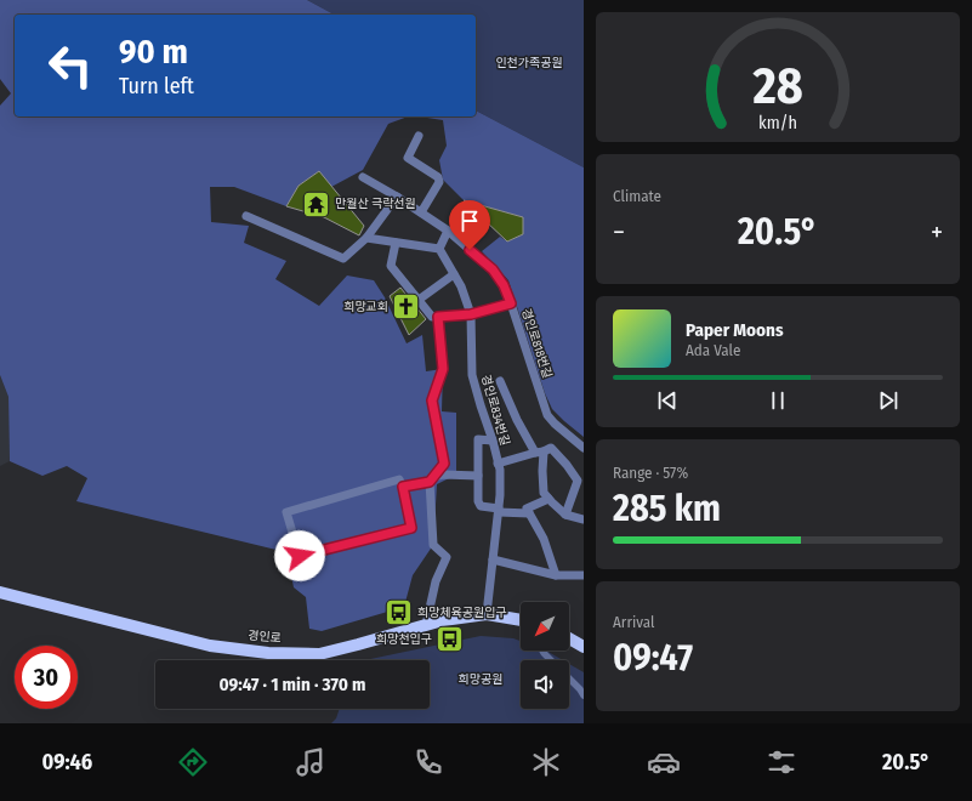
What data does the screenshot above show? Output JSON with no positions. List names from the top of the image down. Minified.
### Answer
{"streets":{"main road":["경인로"],"street":["경인로818번길","경인로834번길"]},"crossings":[["경인로834번길","경인로"]],"parks":["인천가족공원","희망공원"],"places":{"temple":["만월산 극락선원"],"church":["희망교회"],"bus stop":["희망체육공원입구","희망천입구"]},"north":"bottom left","page":{"turn":["90 m","Turn left"],"tile":["Climate",["Range · 57%","285 km"],["Arrival","09:47"]],"heat":["−","20.5°","+"],"song":["Paper Moons","Ada Vale"],"limit":"30","trip":"09:47 · 1 min · 370 m","tabs":["09:46","20.5°"],"gauge":["28","km/h"]}}
